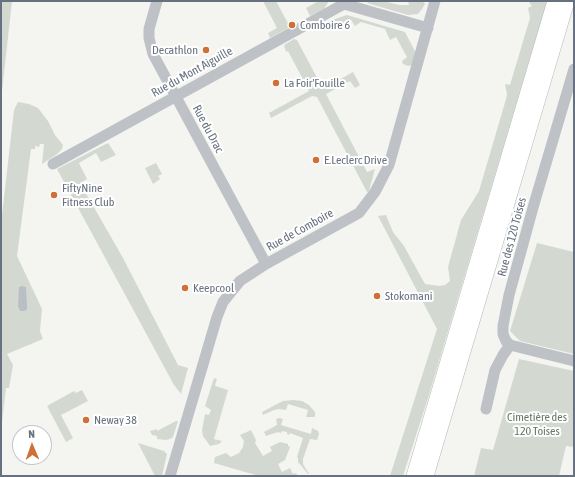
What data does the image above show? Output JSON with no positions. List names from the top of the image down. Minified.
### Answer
{"streets":{"street":["Rue du Mont Aiguille","Rue du Drac","Rue de Comboire","Rue des 120 Toises"]},"crossings":[["Rue du Mont Aiguille","Rue du Drac"],["Rue du Drac","Rue de Comboire"]],"parks":["Cimetière des 120 Toises"],"places":["Comboire 6","Decathlon","La Foir'Fouille","E.Leclerc Drive","FiftyNine Fitness Club","Keepcool","Stokomani","Neway 38"],"north":"top"}
